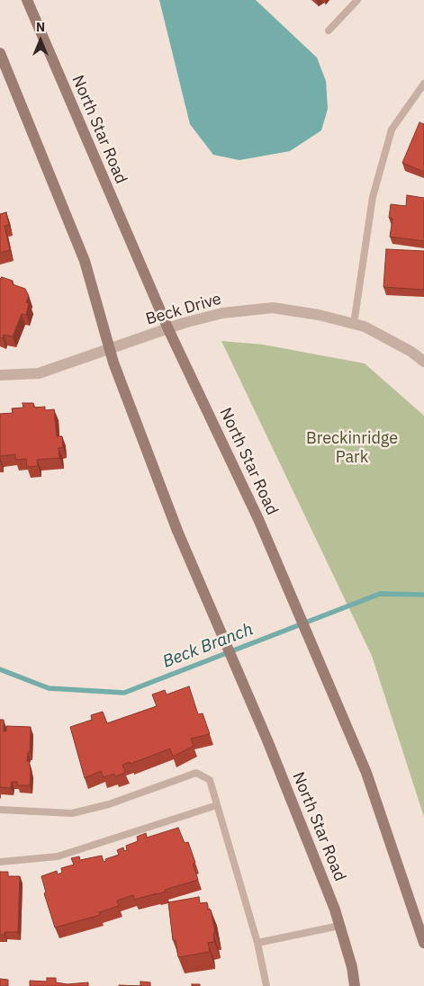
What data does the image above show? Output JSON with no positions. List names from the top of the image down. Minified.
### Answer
{"streets":{"main road":["North Star Road"],"street":["Beck Drive"]},"crossings":[["North Star Road","Beck Drive"]],"water":["Beck Branch"],"parks":["Breckinridge Park"],"north":"top"}
